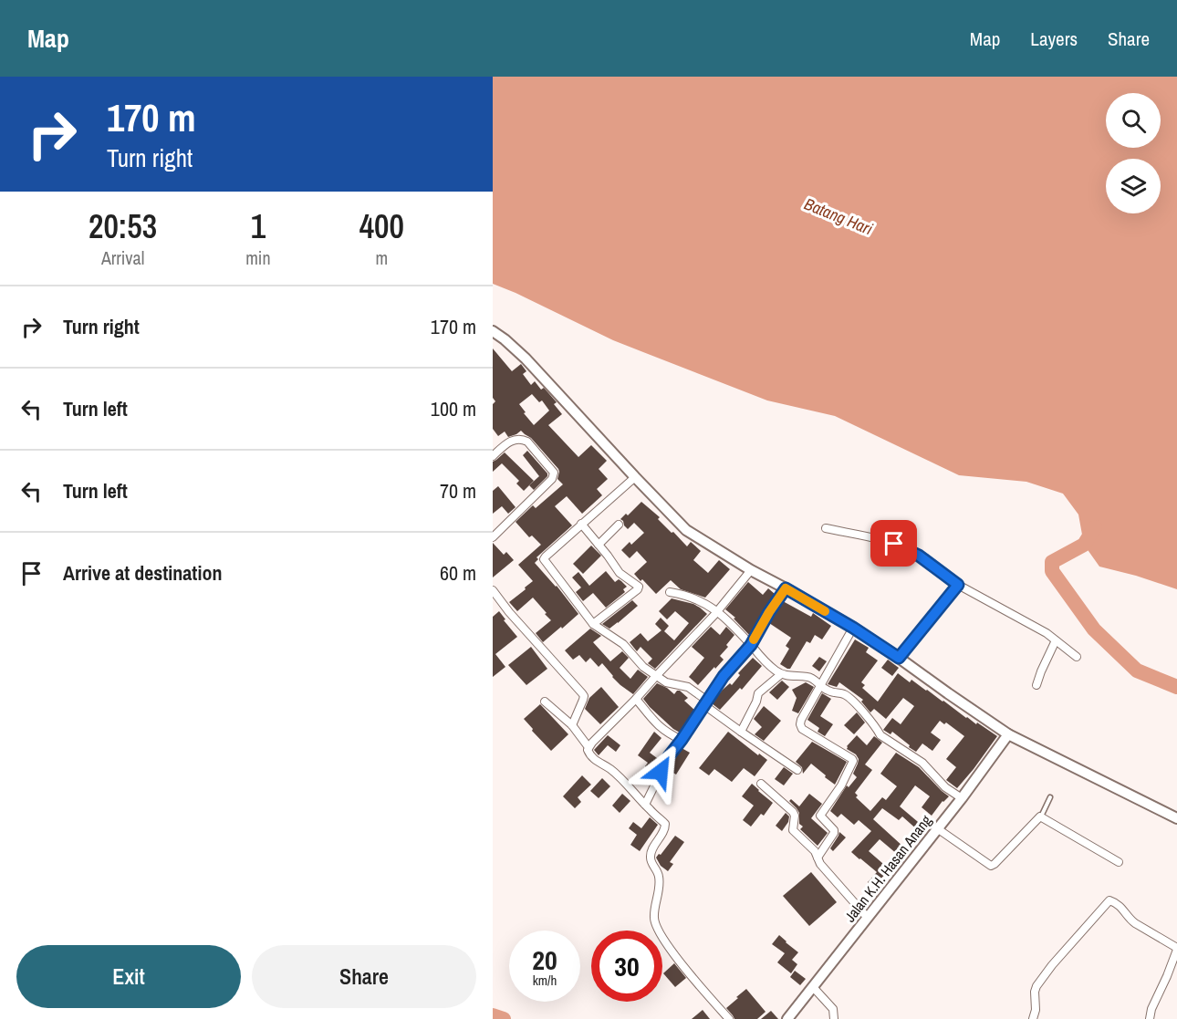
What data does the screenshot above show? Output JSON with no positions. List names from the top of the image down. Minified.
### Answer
{"streets":{"street":["Jalan K.H. Hasan Anang"]},"water":["Batang Hari"],"page":{"header":"Map","nav":["Map","Layers","Share"],"turn":["170 m","Turn right"],"eta":["20:53","Arrival","1","min","400","m"],"list":[{"name":"Turn right","value":"170 m"},{"name":"Turn left","value":"100 m"},{"name":"Turn left","value":"70 m"},{"name":"Arrive at destination","value":"60 m"}],"speed":"20 km/h","limit":"30","buttons":["Exit","Share"]}}
